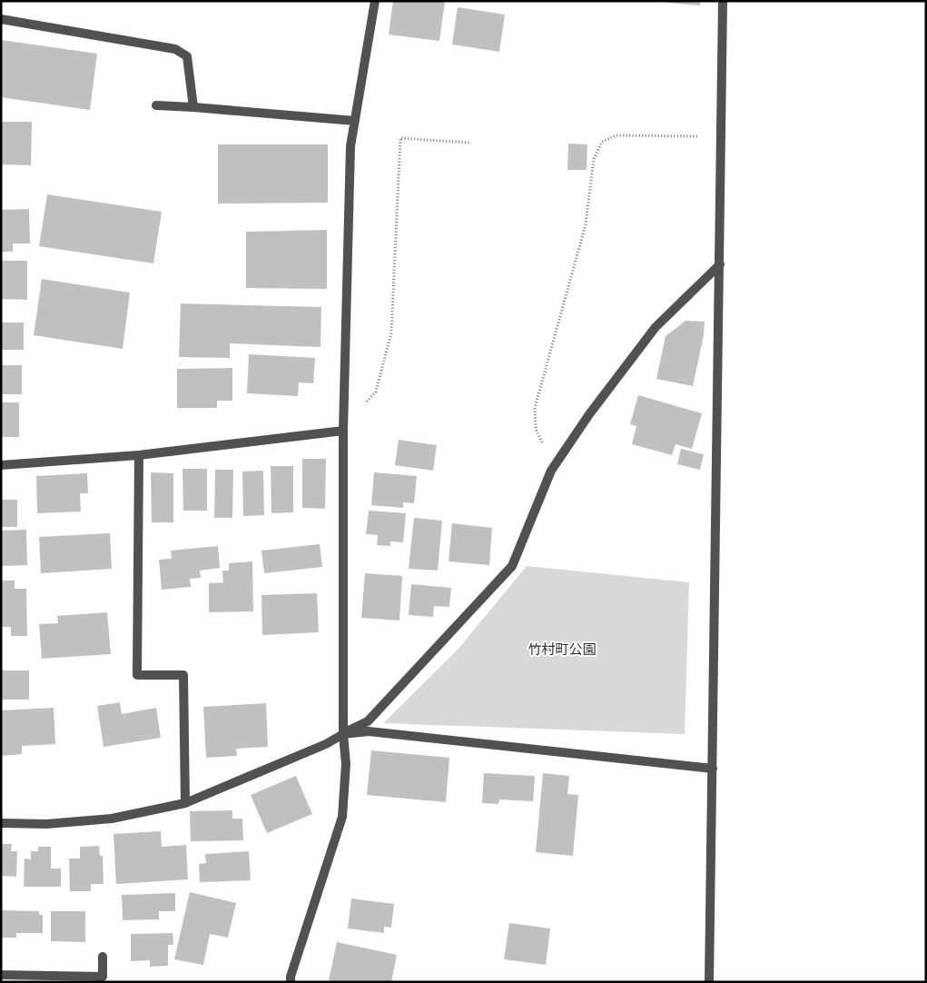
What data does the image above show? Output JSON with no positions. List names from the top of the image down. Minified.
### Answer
{"parks":["竹村町公園"]}
